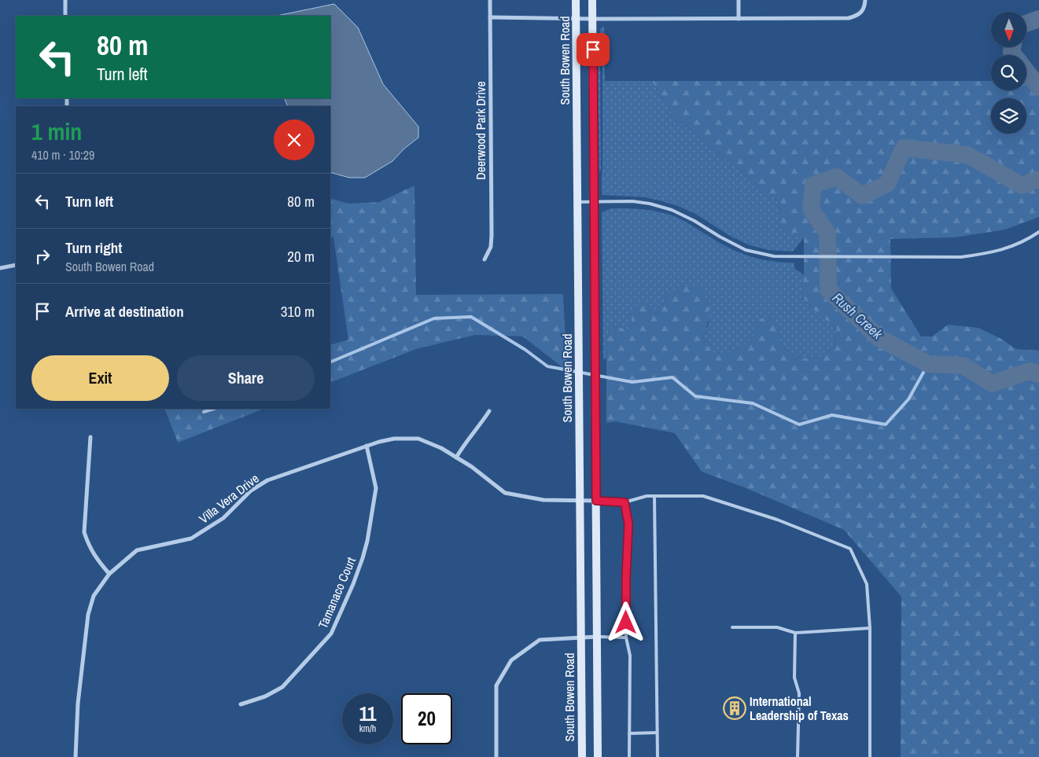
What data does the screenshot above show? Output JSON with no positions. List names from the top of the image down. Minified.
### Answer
{"streets":{"main road":["South Bowen Road"],"street":["Deerwood Park Drive","Villa Vera Drive","Tamanaco Court"]},"crossings":[["South Bowen Road","Villa Vera Drive"],["Villa Vera Drive","Tamanaco Court"]],"water":["Rush Creek"],"places":{"building":["International Leadership of Texas"]},"north":"bottom","page":{"turn":["80 m","Turn left"],"heading":["1 min","410 m · 10:29"],"list":[{"name":"Turn left","value":"80 m"},{"name":"Turn right","note":"South Bowen Road","value":"20 m"},{"name":"Arrive at destination","value":"310 m"}],"buttons":["Exit","Share"],"speed":"11 km/h","limit":"20"}}
